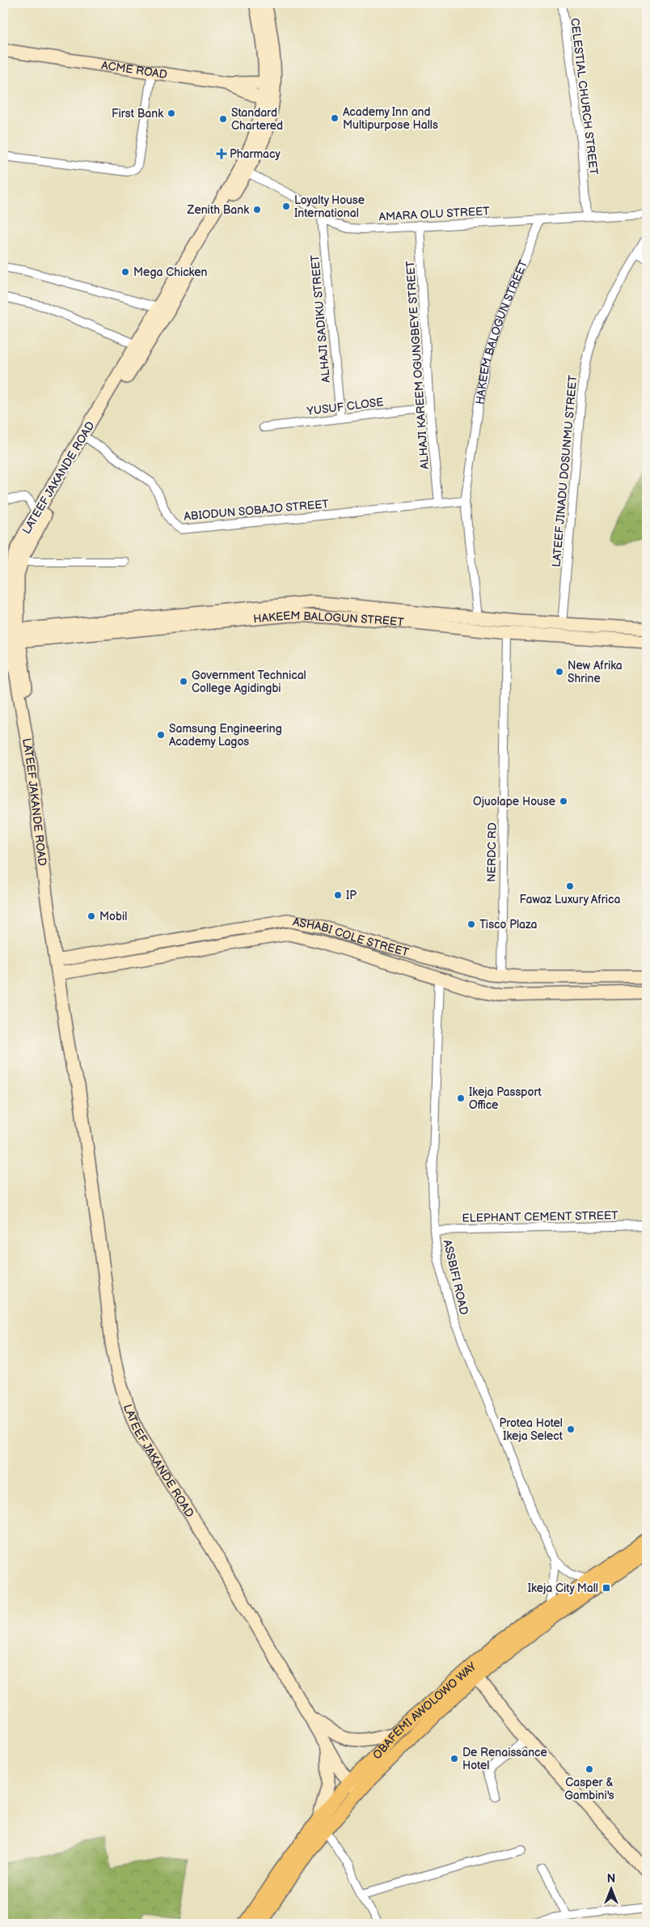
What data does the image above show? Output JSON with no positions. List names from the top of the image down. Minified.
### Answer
{"streets":{"main road":["ACME ROAD","HAKEEM BALOGUN STREET","LATEEF JAKANDE ROAD","ASHABI COLE STREET","OBAFEMI AWOLOWO WAY"],"street":["CELESTIAL CHURCH STREET","AMARA OLU STREET","ALHAJI SADIKU STREET","ALHAJI KAREEM OGUNGBEYE STREET","YUSUF CLOSE","LATEEF JINADU DOSUNMU STREET","ABIODUN SOBAJO STREET","NERDC RD","ELEPHANT CEMENT STREET","ASSBIFI ROAD"]},"crossings":[["ACME ROAD","LATEEF JAKANDE ROAD"],["CELESTIAL CHURCH STREET","AMARA OLU STREET"],["AMARA OLU STREET","ALHAJI SADIKU STREET"],["AMARA OLU STREET","HAKEEM BALOGUN STREET"],["AMARA OLU STREET","ALHAJI KAREEM OGUNGBEYE STREET"],["AMARA OLU STREET","LATEEF JAKANDE ROAD"],["ALHAJI SADIKU STREET","YUSUF CLOSE"],["HAKEEM BALOGUN STREET","LATEEF JINADU DOSUNMU STREET"],["HAKEEM BALOGUN STREET","LATEEF JAKANDE ROAD"],["HAKEEM BALOGUN STREET","ABIODUN SOBAJO STREET"],["HAKEEM BALOGUN STREET","NERDC RD"],["ALHAJI KAREEM OGUNGBEYE STREET","YUSUF CLOSE"],["ALHAJI KAREEM OGUNGBEYE STREET","ABIODUN SOBAJO STREET"],["LATEEF JAKANDE ROAD","ABIODUN SOBAJO STREET"],["LATEEF JAKANDE ROAD","ASHABI COLE STREET"],["LATEEF JAKANDE ROAD","OBAFEMI AWOLOWO WAY"],["NERDC RD","ASHABI COLE STREET"],["ASHABI COLE STREET","ASSBIFI ROAD"],["ELEPHANT CEMENT STREET","ASSBIFI ROAD"]],"places":{"other":["First Bank","Academy Inn and Multipurpose Halls","Standard Chartered","Loyalty House International","Zenith Bank","Mega Chicken","New Afrika Shrine","Government Technical College Agidingbi","Samsung Engineering Academy Lagos","Ojuolape House","Fawaz Luxury Africa","IP","Mobil","Tisco Plaza","Ikeja Passport Office","Protea Hotel Ikeja Select","De Renaissance Hotel","Casper & Gambini's"],"health":["Pharmacy"],"transit":["Ikeja City Mall"]},"north":"top"}
